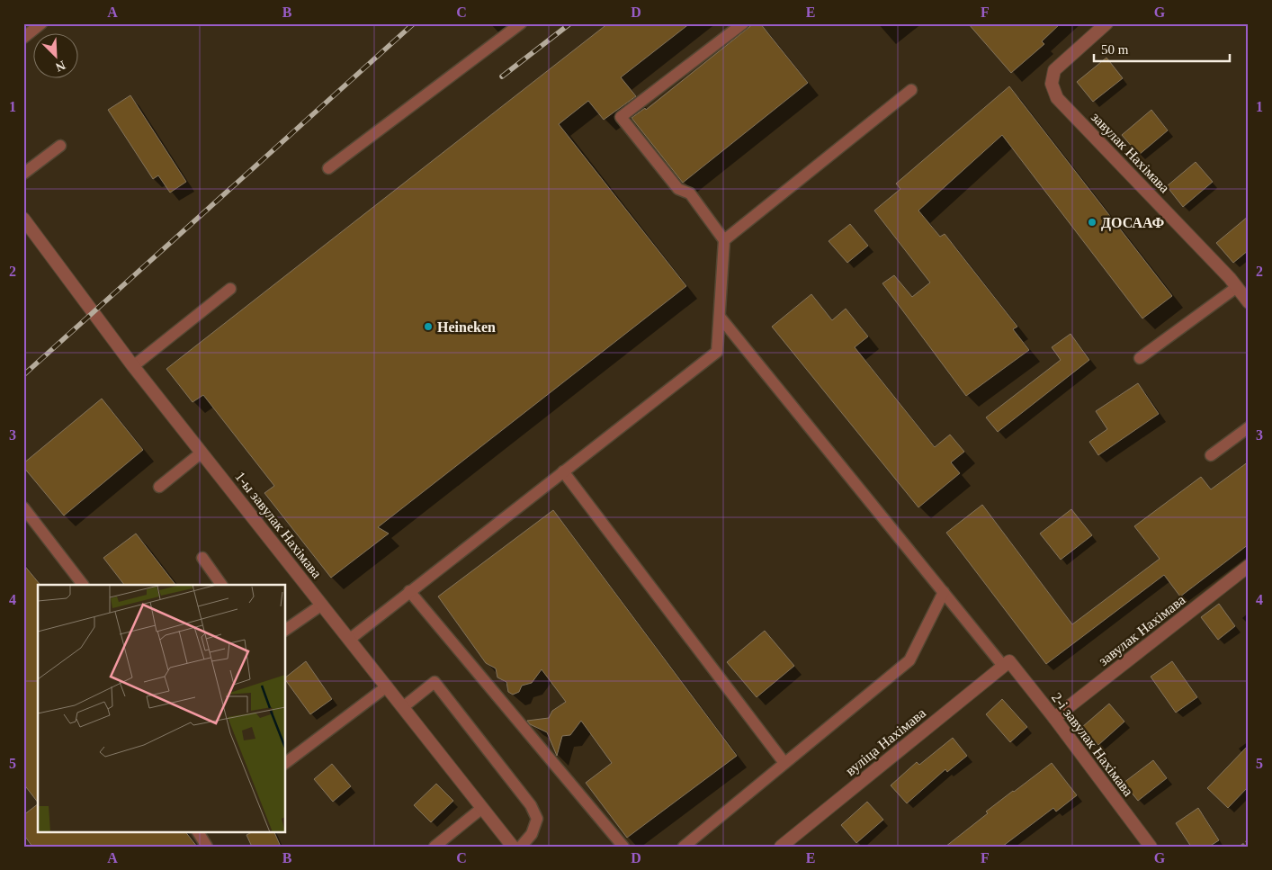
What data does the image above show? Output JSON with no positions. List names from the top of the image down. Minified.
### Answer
{"streets":{"street":["завулак Нахімава","1-ы завулак Нахімава","вуліца Нахімава","2-і завулак Нахімава"]},"crossings":[["завулак Нахімава","2-і завулак Нахімава"],["вуліца Нахімава","2-і завулак Нахімава"]],"places":["ДОСААФ","Heineken"],"scale_bar":"50 m","north":"bottom right","grid":{"columns":["A","B","C","D","E","F","G"],"rows":["1","2","3","4","5"]}}
